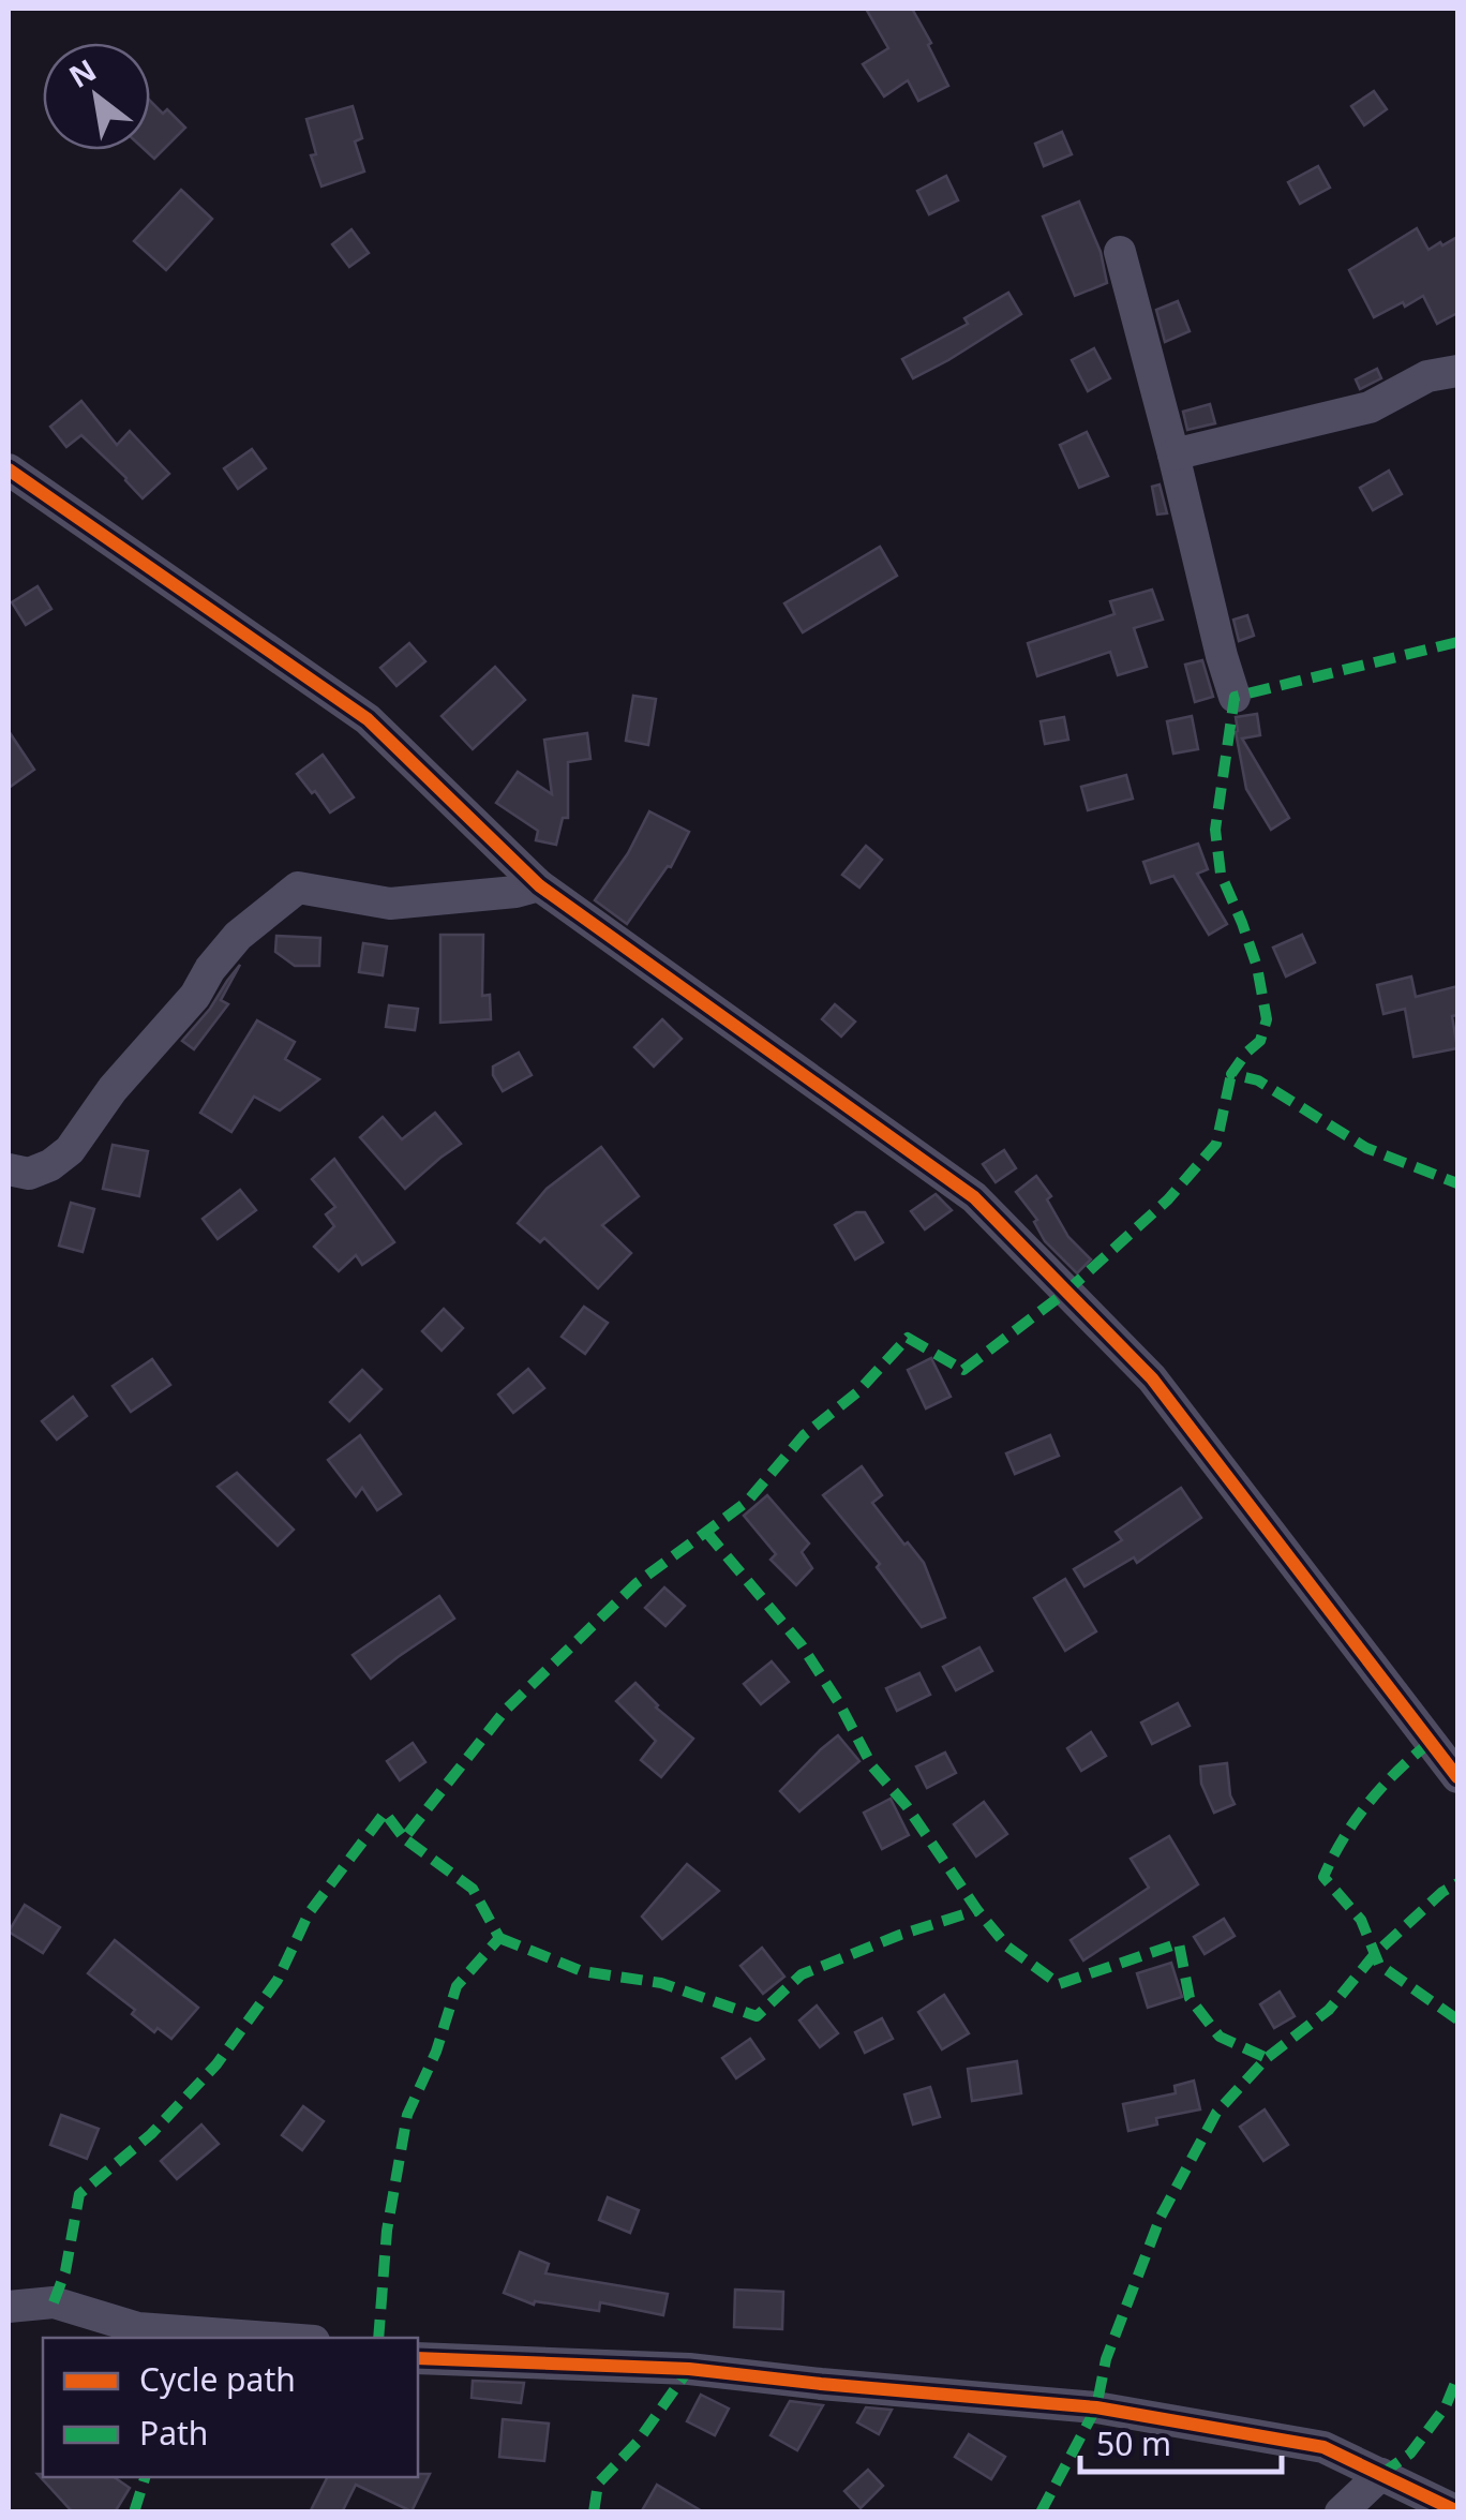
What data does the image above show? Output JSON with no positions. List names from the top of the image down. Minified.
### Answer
{"legend":["Cycle path","Path"],"scale_bar":"50 m","north":"top left"}
